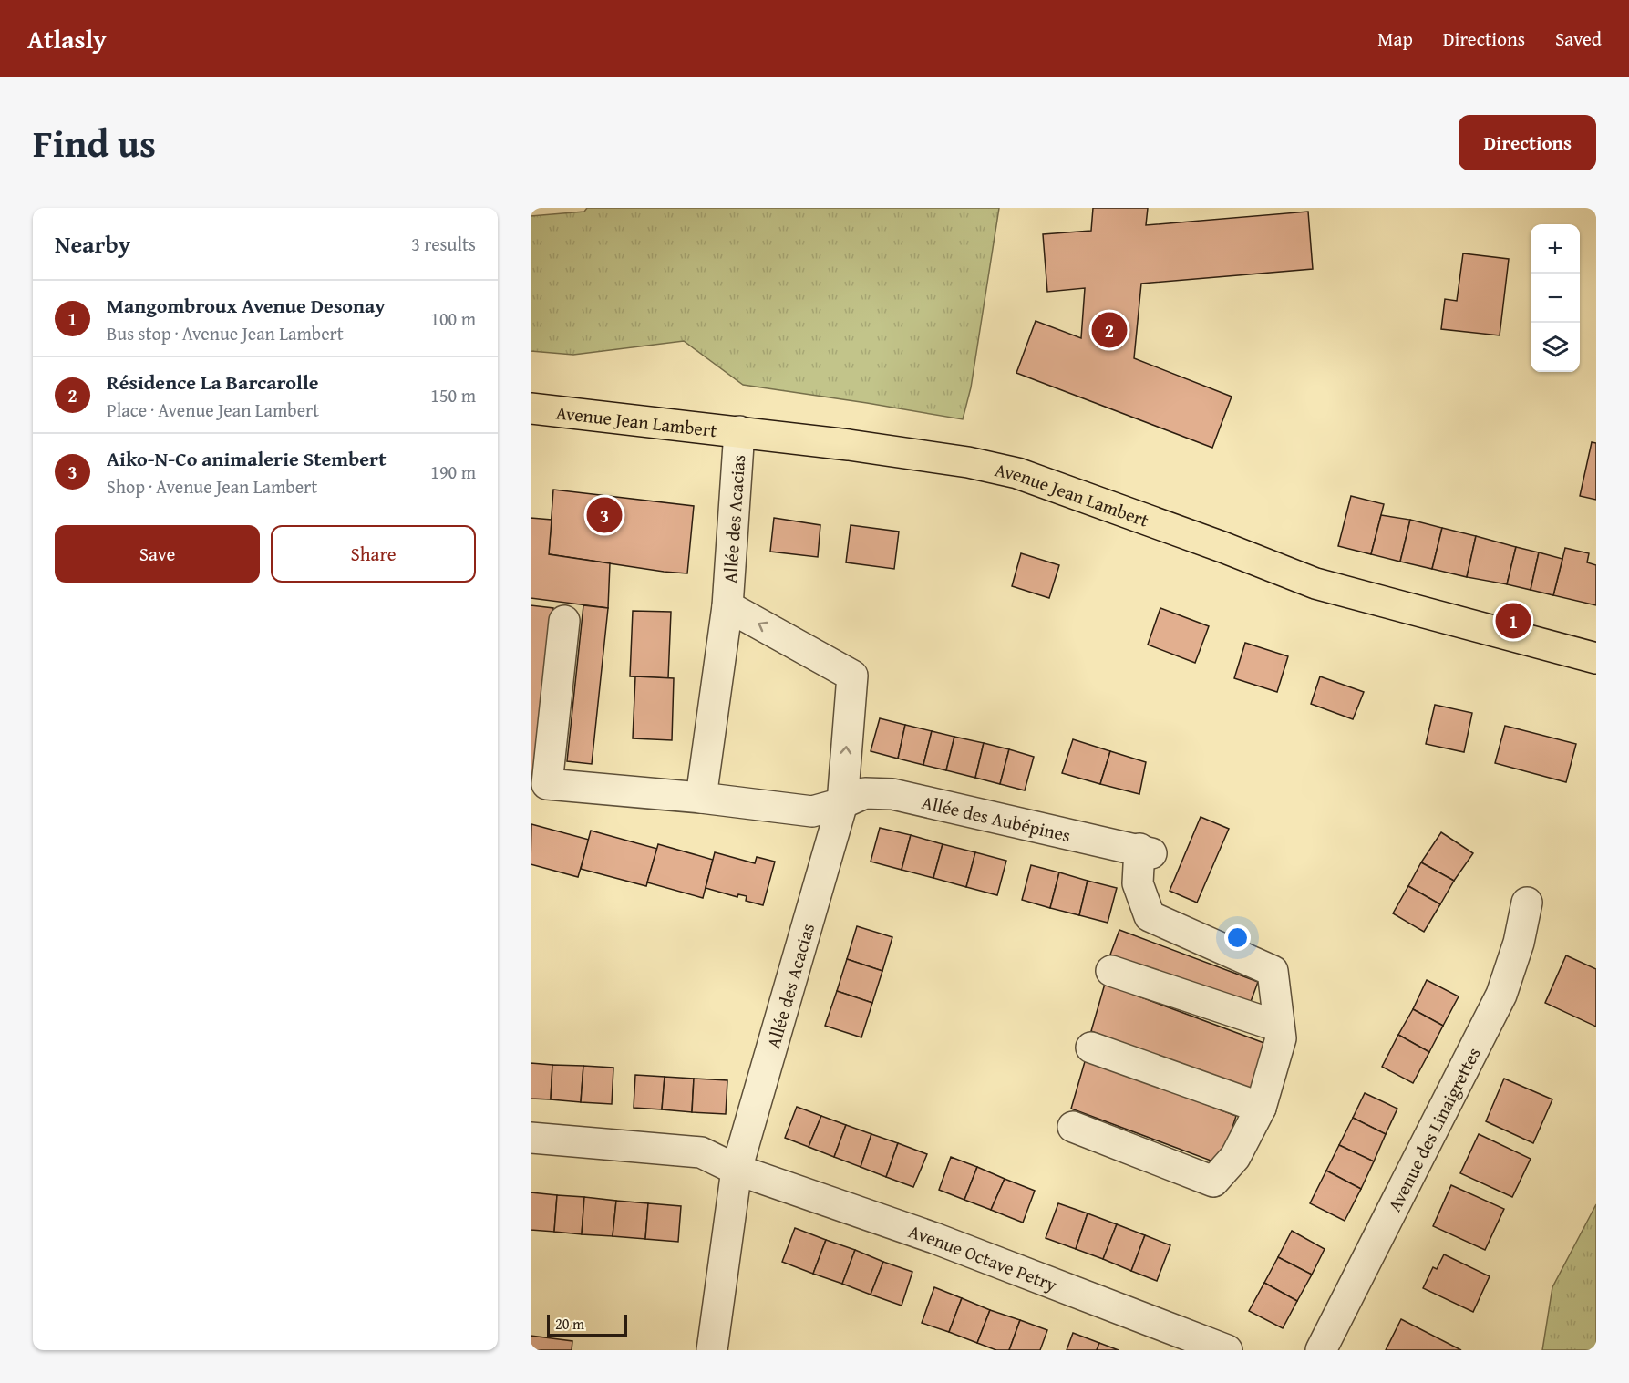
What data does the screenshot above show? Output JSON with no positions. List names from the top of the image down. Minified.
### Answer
{"streets":{"main road":["Avenue Jean Lambert"],"street":["Allée des Acacias","Allée des Aubépines","Avenue des Linaigrettes","Avenue Octave Petry"]},"crossings":[["Avenue Jean Lambert","Allée des Acacias"],["Allée des Acacias","Allée des Aubépines"],["Allée des Acacias","Avenue Octave Petry"]],"scale_bar":"20 m","page":{"header":"Atlasly","nav":["Map","Directions","Saved"],"title":"Find us","buttons":["Directions",["Save","Share"]],"heading":["Nearby","3 results"],"map_buttons":["+","−"],"list":[{"mark":"1","name":"Mangombroux Avenue Desonay","note":"Bus stop · Avenue Jean Lambert","value":"100 m"},{"mark":"2","name":"Résidence La Barcarolle","note":"Place · Avenue Jean Lambert","value":"150 m"},{"mark":"3","name":"Aiko-N-Co animalerie Stembert","note":"Shop · Avenue Jean Lambert","value":"190 m"}],"pins":["2","3","1"],"scale":"20 m"}}
